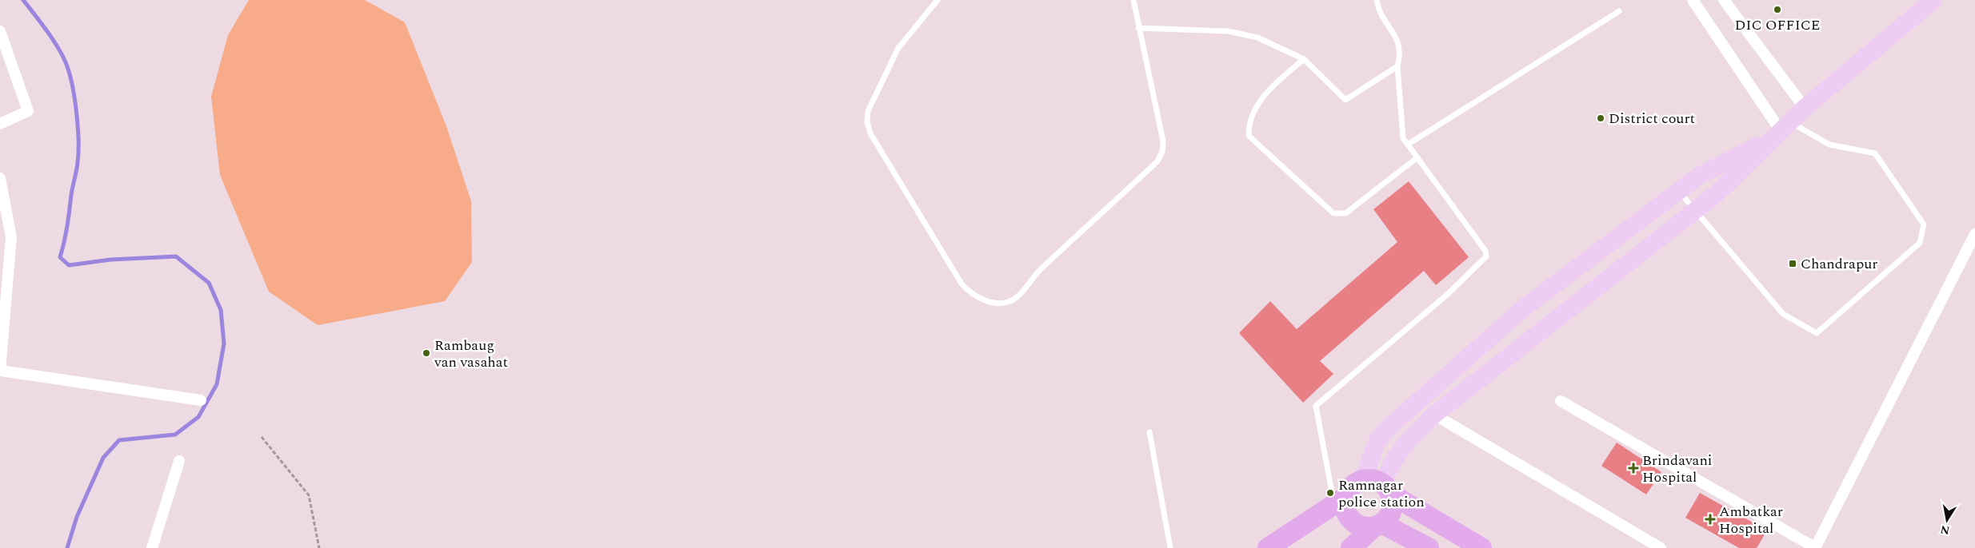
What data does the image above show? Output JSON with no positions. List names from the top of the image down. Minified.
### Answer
{"places":{"other":["DIC OFFICE","District court","Rambaug van vasahat","Ramnagar police station"],"transit":["Chandrapur"],"health":["Brindavani Hospital","Ambatkar Hospital"]},"north":"bottom"}
